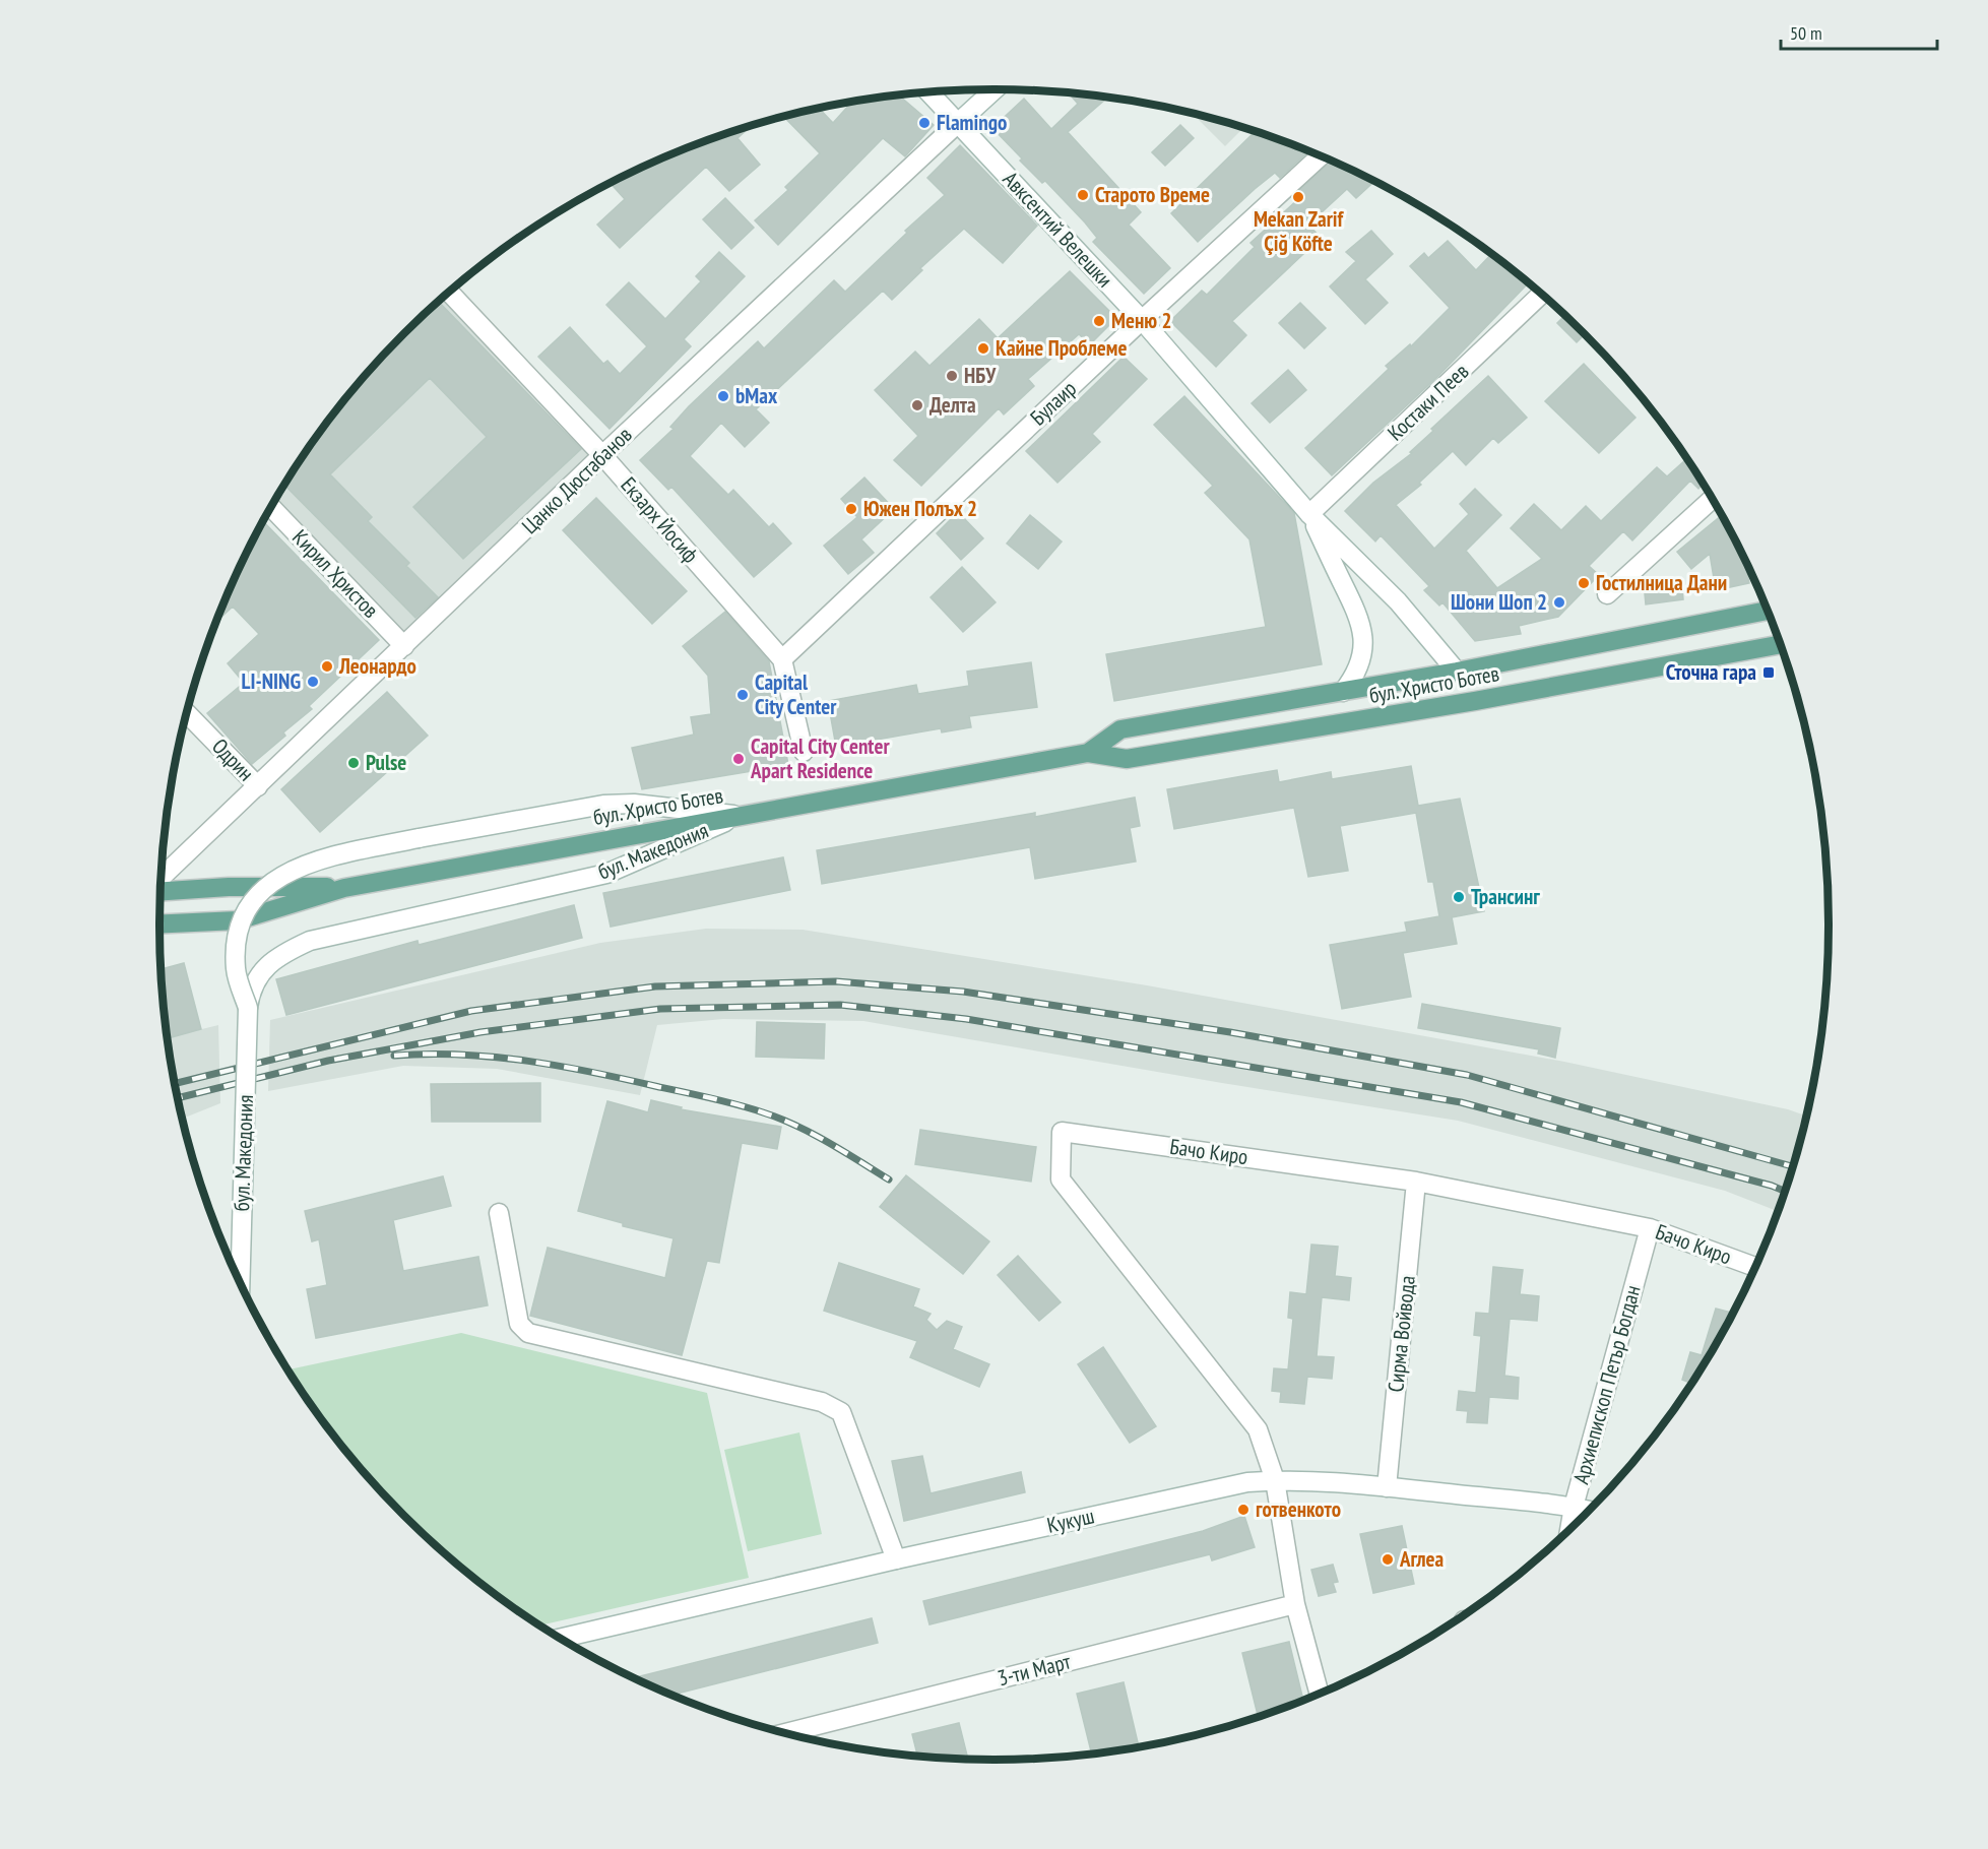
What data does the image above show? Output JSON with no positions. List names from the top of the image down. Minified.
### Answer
{"streets":{"main road":["бул. Христо Ботев"],"street":["Авксентий Велешки","Костаки Пеев","Булаир","Цанко Дюстабанов","Екзарх Йосиф","Кирил Христов","Одрин","бул. Македония","Бачо Киро","Сирма Войвода","Архиепископ Петър Богдан","Кукуш","3-ти Март"]},"crossings":[["Авксентий Велешки","Костаки Пеев"],["Авксентий Велешки","Булаир"],["Авксентий Велешки","Цанко Дюстабанов"],["Авксентий Велешки","бул. Христо Ботев"],["Булаир","Екзарх Йосиф"],["Цанко Дюстабанов","Екзарх Йосиф"],["Цанко Дюстабанов","Кирил Христов"],["Цанко Дюстабанов","Одрин"],["бул. Христо Ботев","бул. Македония"],["Бачо Киро","Сирма Войвода"],["Бачо Киро","Архиепископ Петър Богдан"],["Бачо Киро","Кукуш"],["Сирма Войвода","Кукуш"],["Архиепископ Петър Богдан","Кукуш"]],"places":{"other":["Flamingo","Старото Време","Mekan Zarif Çiğ Köfte","Меню 2","Кайне Проблеме","НБУ","bMax","Делта","Южен Полъх 2","Гостилница Дани","Шони Шоп 2","Леонардо","LI-NING","Capital City Center","Capital City Center Apart Residence","Pulse","Трансинг","готвенкото","Аглеа"],"transit":["Сточна гара"]},"scale_bar":"50 m"}
